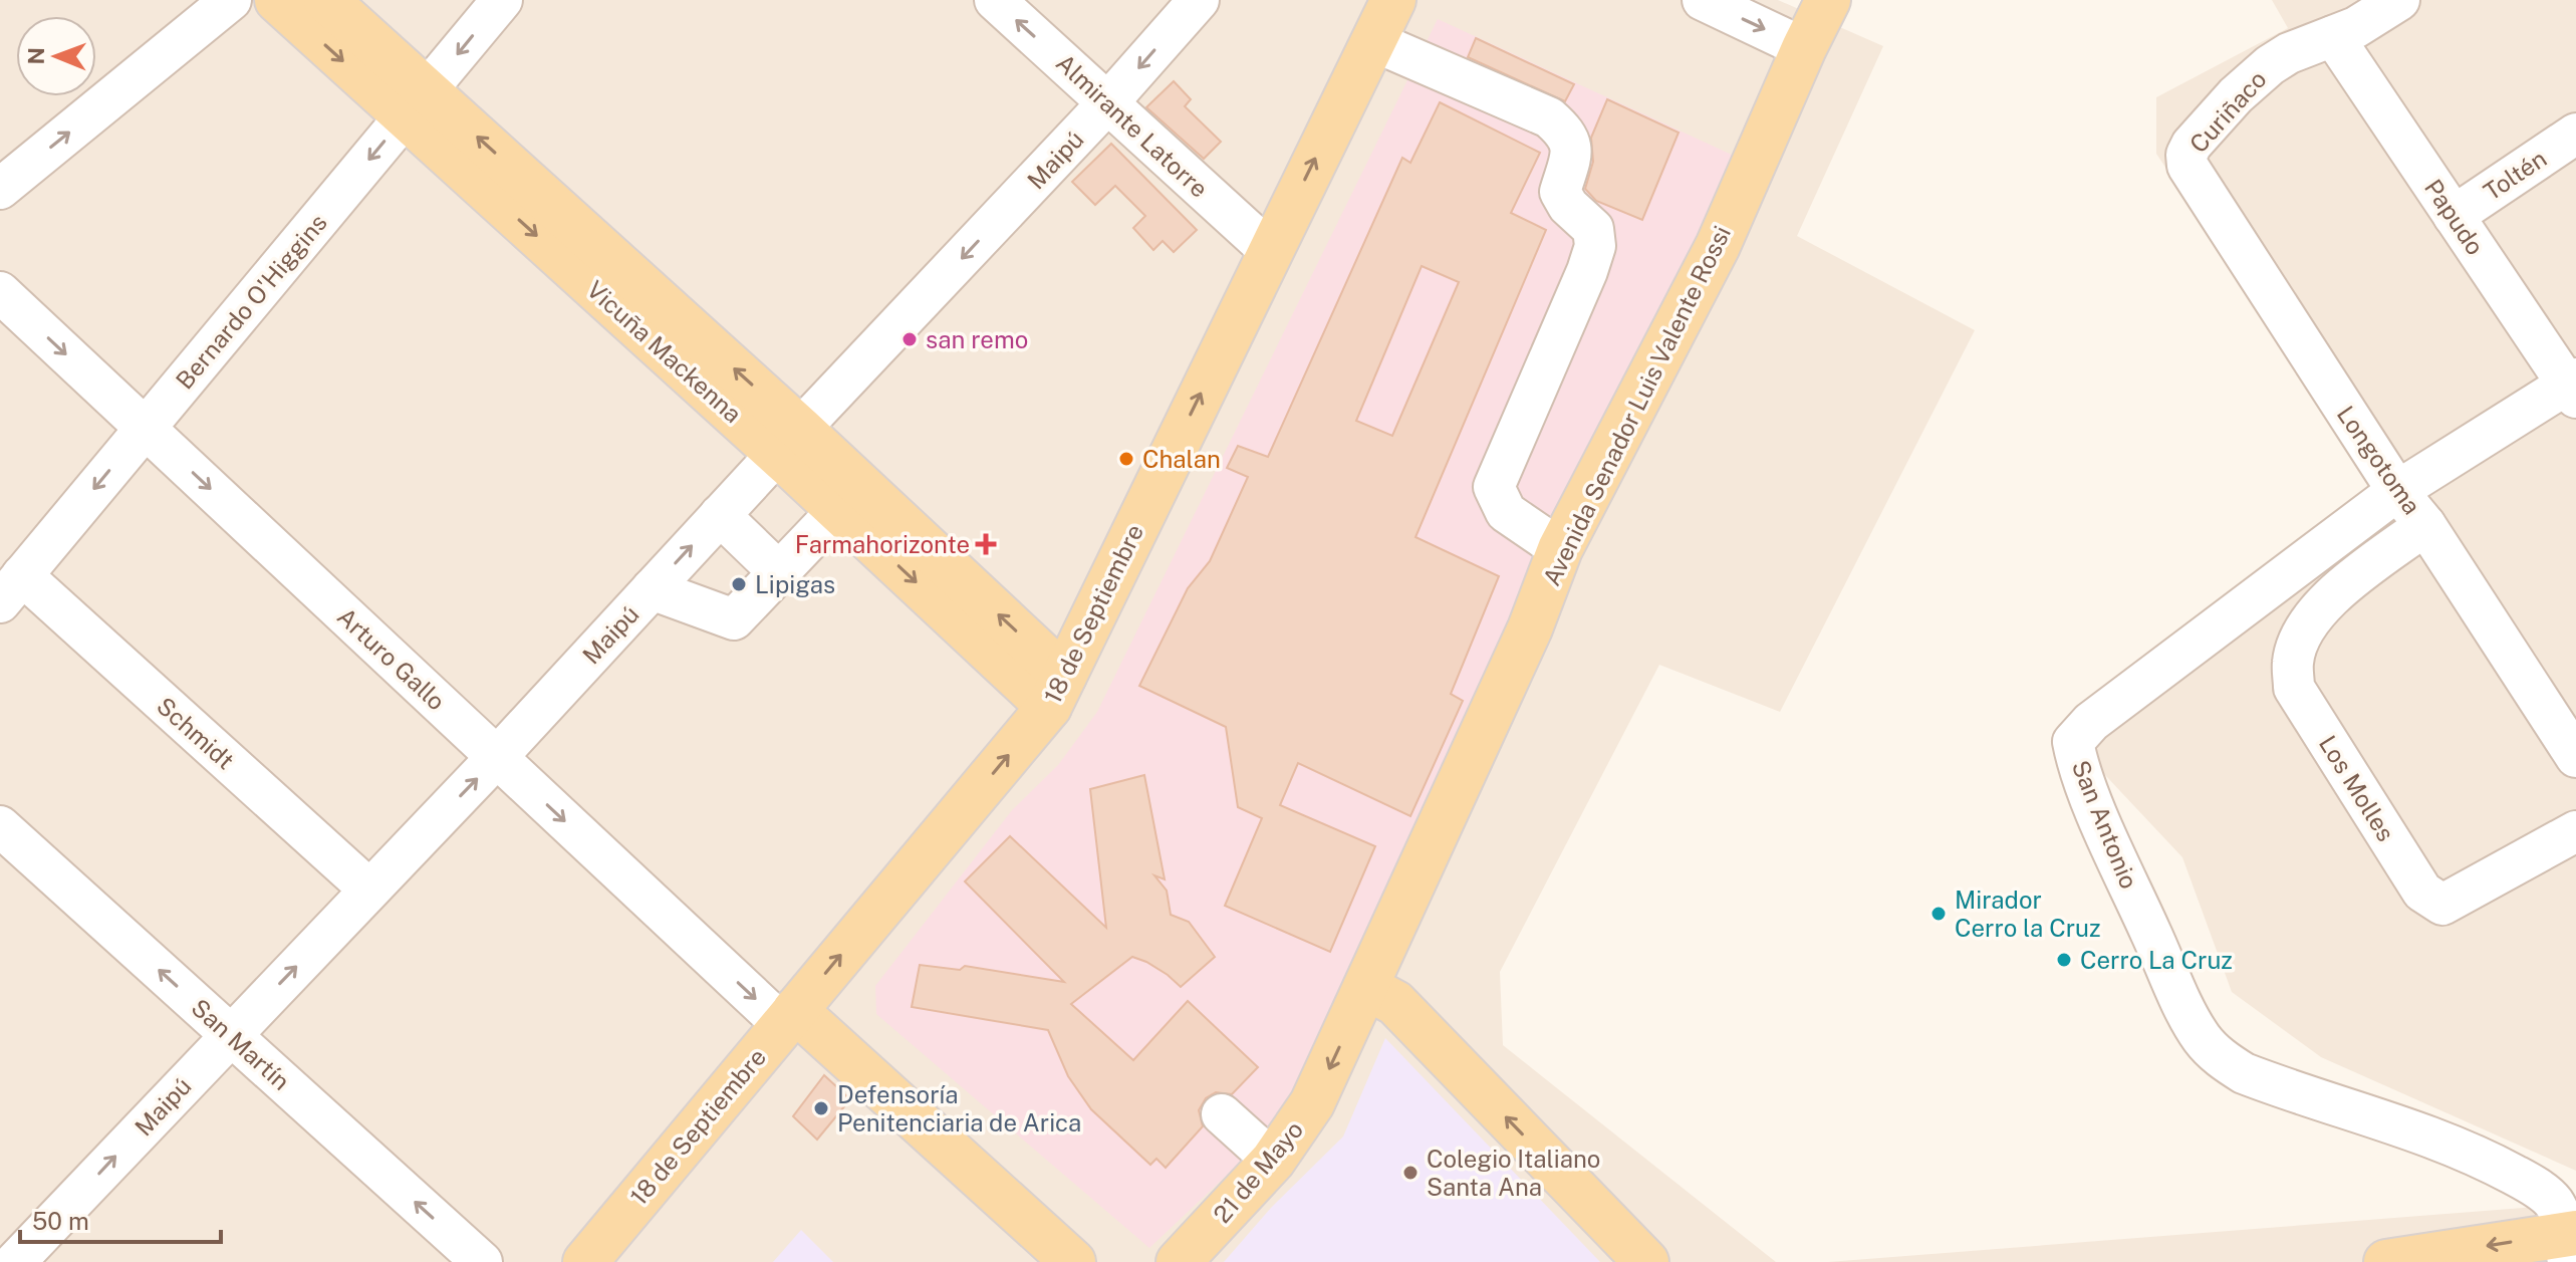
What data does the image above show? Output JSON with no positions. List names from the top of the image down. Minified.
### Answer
{"streets":{"main road":["Vicuña Mackenna","Avenida Senador Luis Valente Rossi","18 de Septiembre","Arturo Gallo","21 de Mayo"],"street":["Curiñaco","Almirante Latorre","Maipú","Toltén","Papudo","Bernardo O'Higgins","Longotoma","Schmidt","Los Molles","San Antonio","San Martín"]},"crossings":[["Curiñaco","Papudo"],["Curiñaco","Longotoma"],["Almirante Latorre","Maipú"],["Almirante Latorre","18 de Septiembre"],["Maipú","Vicuña Mackenna"],["Maipú","Arturo Gallo"],["Maipú","Schmidt"],["Maipú","San Martín"],["Toltén","Papudo"],["Papudo","San Antonio"],["Bernardo O'Higgins","Vicuña Mackenna"],["Bernardo O'Higgins","Arturo Gallo"],["Bernardo O'Higgins","Schmidt"],["Vicuña Mackenna","18 de Septiembre"],["Avenida Senador Luis Valente Rossi","21 de Mayo"],["Longotoma","Los Molles"],["Longotoma","San Antonio"],["18 de Septiembre","Arturo Gallo"]],"one_way":["Almirante Latorre","18 de Septiembre","Arturo Gallo","San Martín","21 de Mayo"],"places":{"other":["san remo","Chalan","Lipigas","Mirador Cerro la Cruz","Cerro La Cruz","Defensoría Penitenciaria de Arica","Colegio Italiano Santa Ana"],"health":["Farmahorizonte"]},"scale_bar":"50 m","north":"left"}
